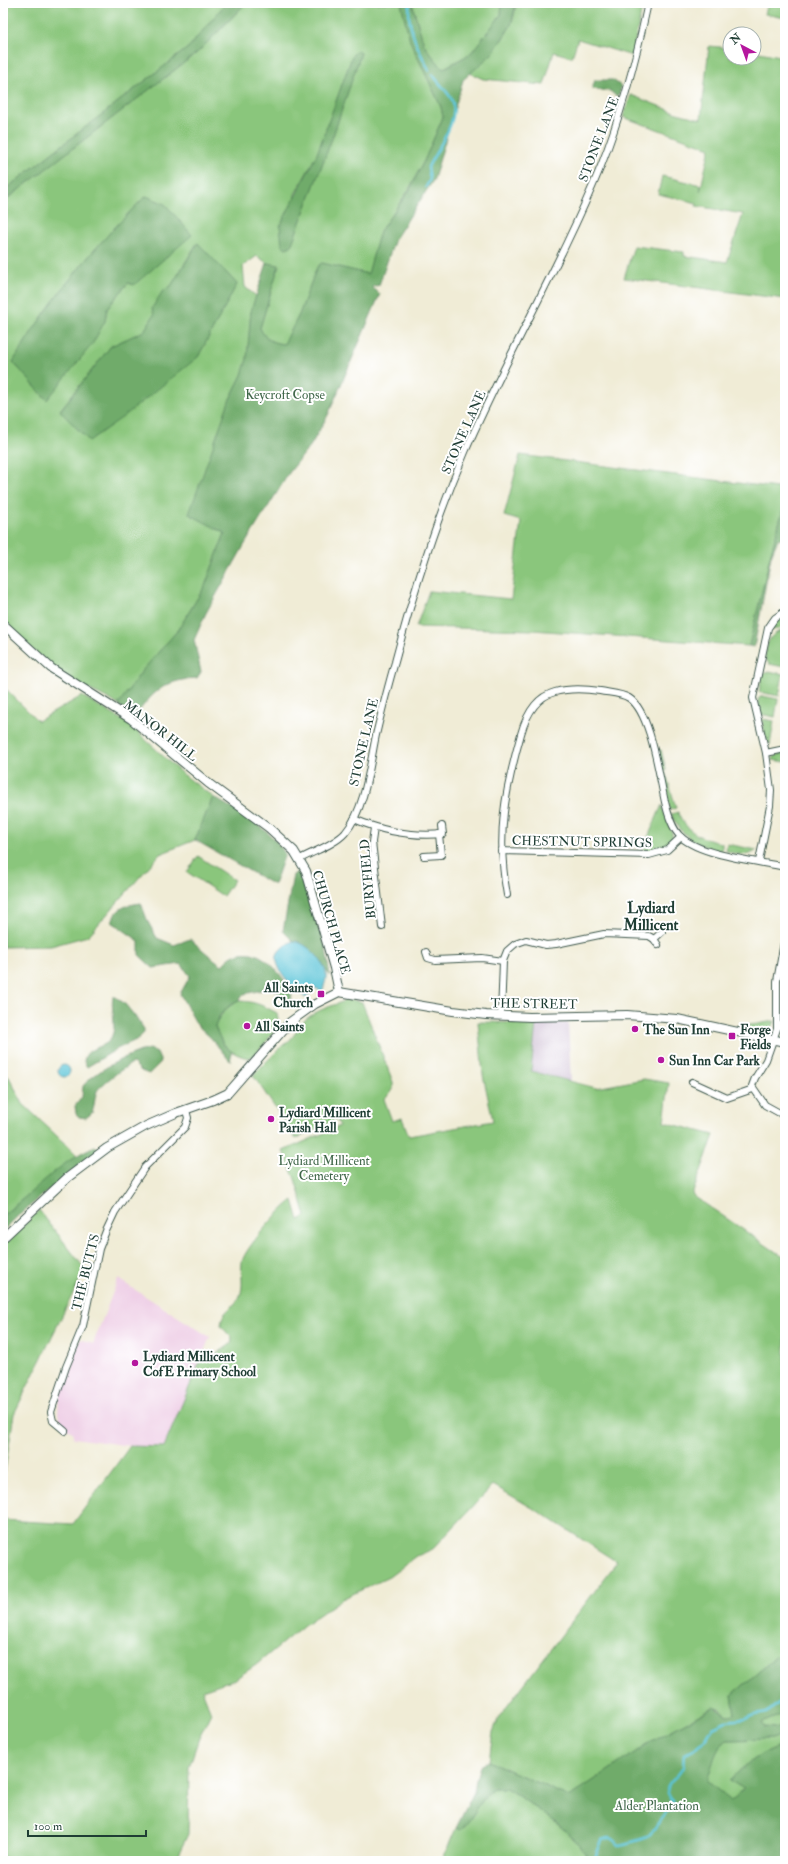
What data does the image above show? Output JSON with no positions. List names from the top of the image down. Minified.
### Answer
{"streets":{"street":["STONE LANE","MANOR HILL","CHESTNUT SPRINGS","BURYFIELD","CHURCH PLACE","THE STREET","THE BUTTS"]},"crossings":[["STONE LANE","MANOR HILL"],["STONE LANE","BURYFIELD"],["STONE LANE","CHURCH PLACE"],["MANOR HILL","CHURCH PLACE"],["CHURCH PLACE","THE STREET"]],"districts":["Lydiard Millicent"],"parks":["Keycroft Copse","Lydiard Millicent Cemetery","Alder Plantation"],"places":{"transit":["All Saints Church","Forge Fields"],"other":["All Saints","The Sun Inn","Sun Inn Car Park","Lydiard Millicent Parish Hall","Lydiard Millicent CofE Primary School"]},"scale_bar":"100 m","north":"top left"}
